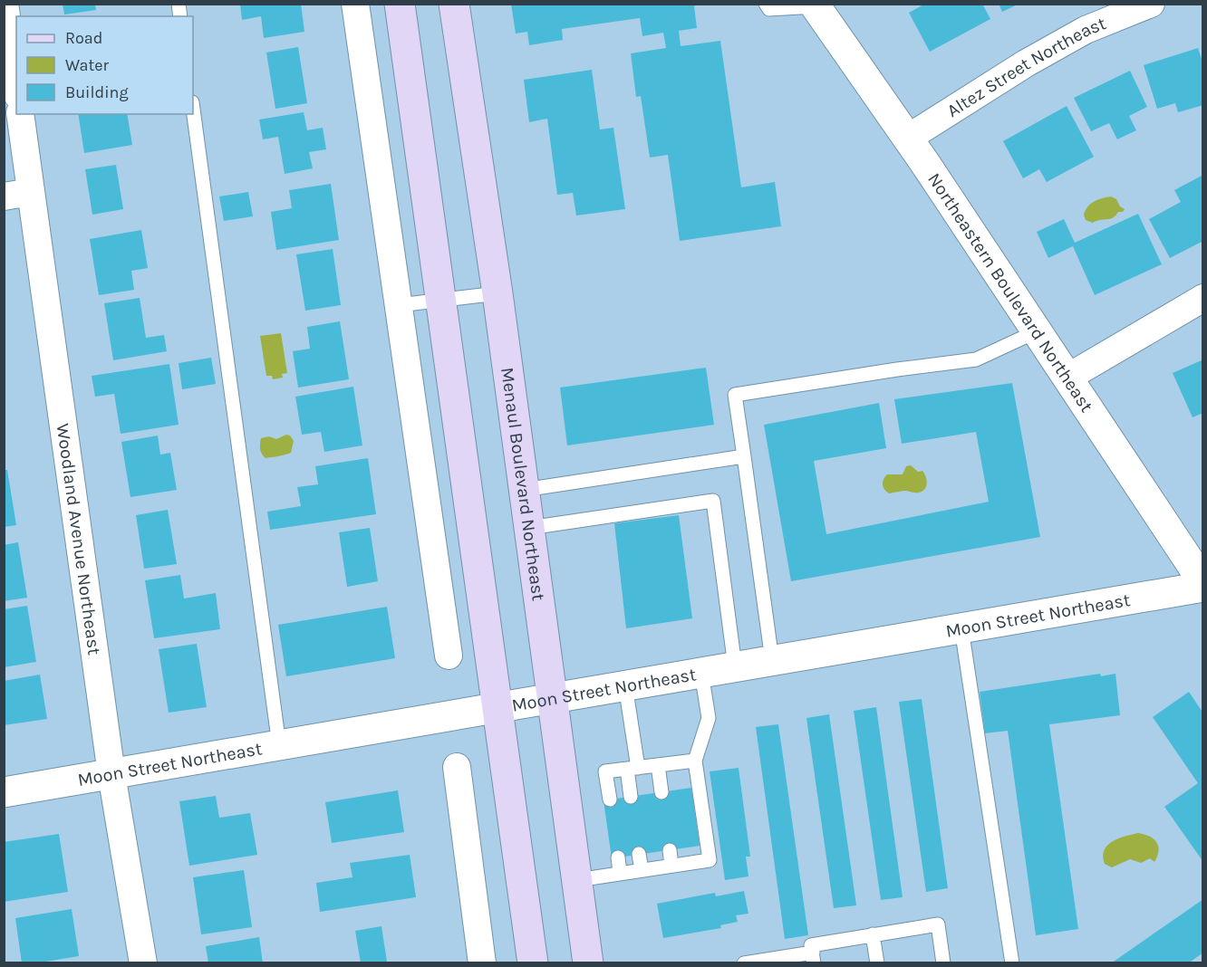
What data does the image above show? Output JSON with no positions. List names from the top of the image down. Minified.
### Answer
{"streets":{"main road":["Menaul Boulevard Northeast"],"street":["Altez Street Northeast","Northeastern Boulevard Northeast","Woodland Avenue Northeast","Moon Street Northeast"]},"crossings":[["Altez Street Northeast","Northeastern Boulevard Northeast"],["Menaul Boulevard Northeast","Moon Street Northeast"],["Woodland Avenue Northeast","Moon Street Northeast"]],"legend":["Road","Water","Building"]}
